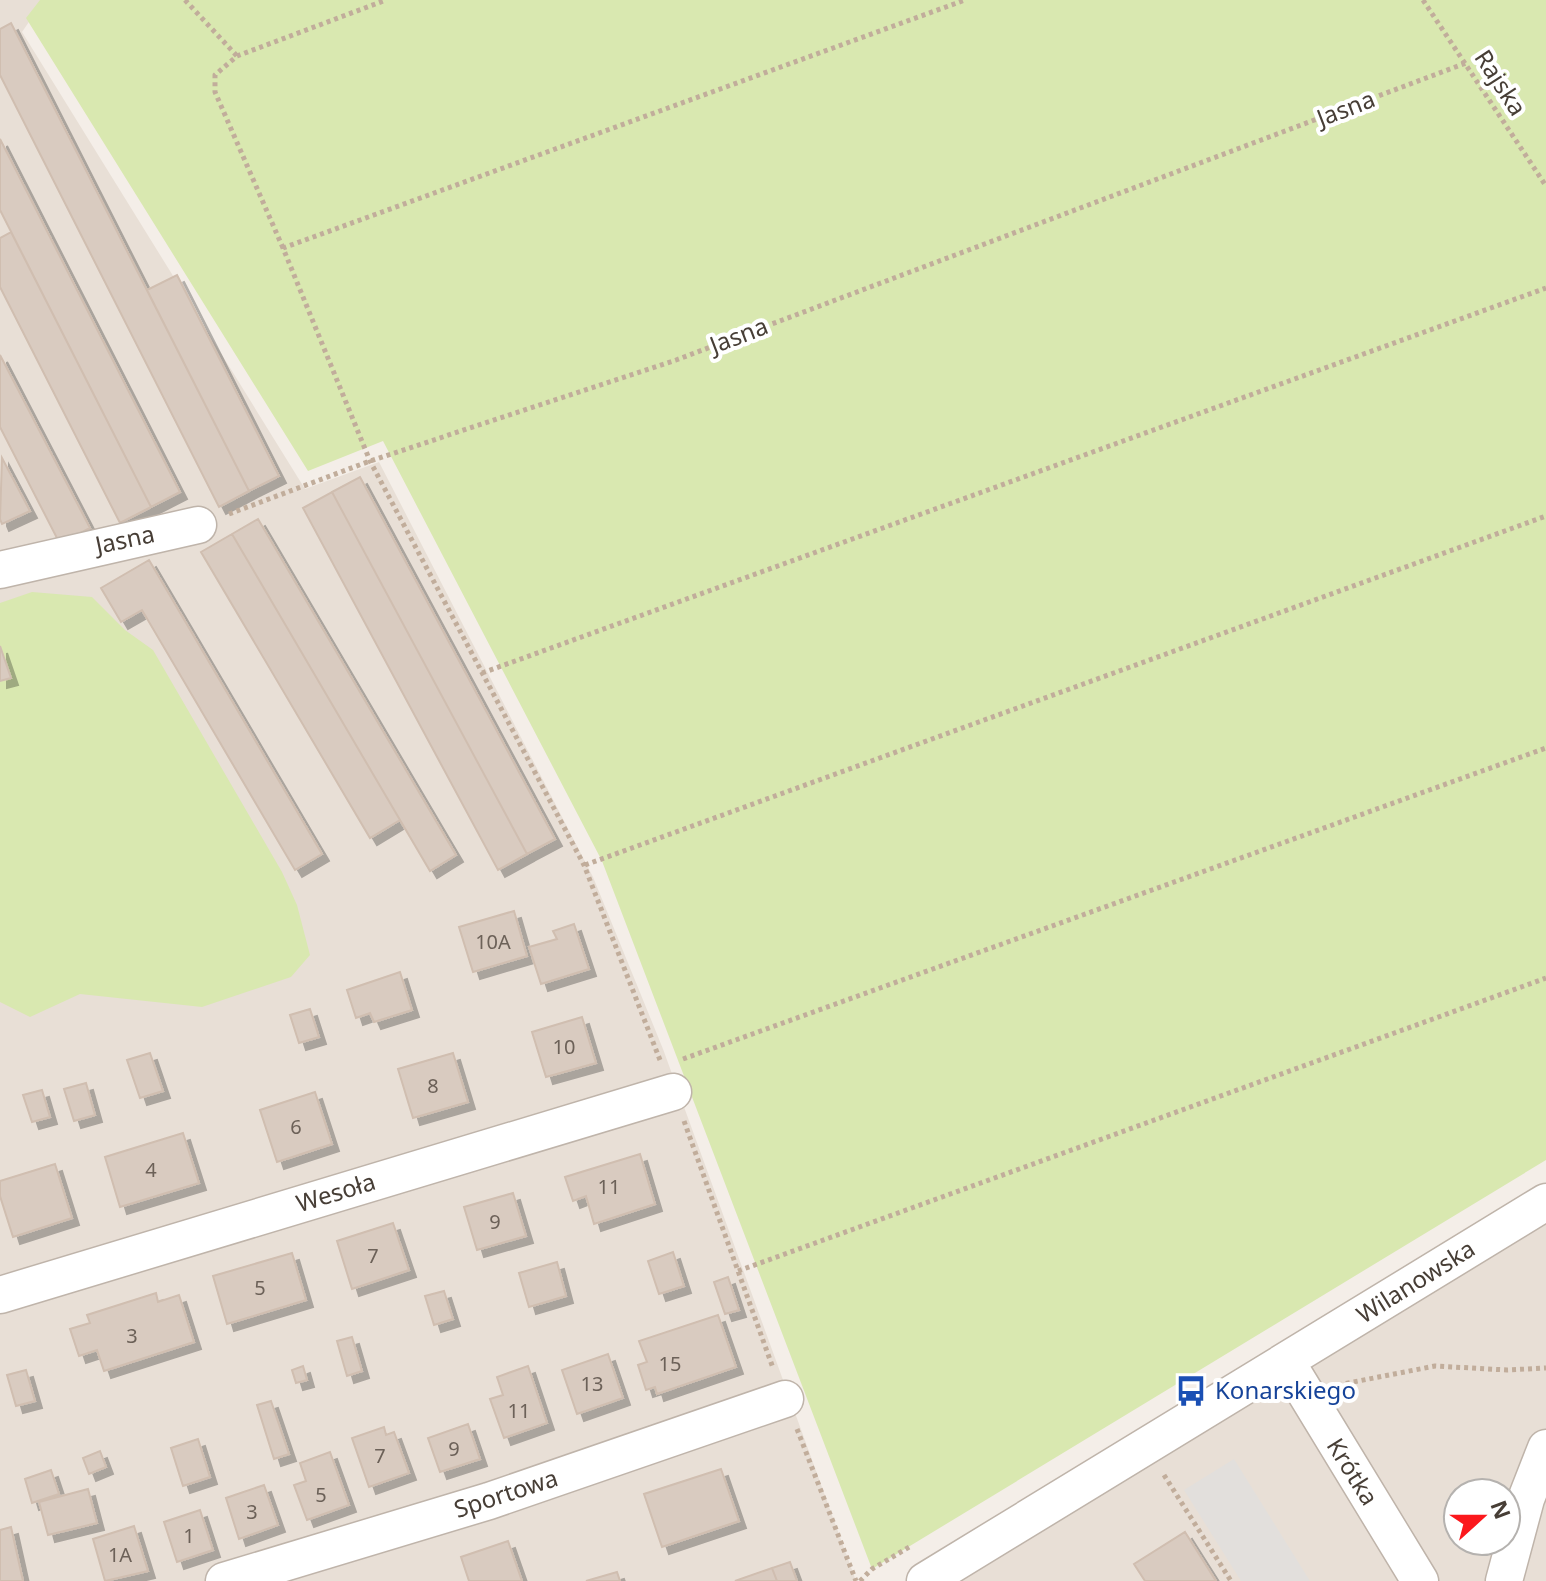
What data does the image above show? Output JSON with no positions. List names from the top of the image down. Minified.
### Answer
{"streets":{"street":["Jasna","Wesoła","Wilanowska","Krótka","Sportowa"],"path":["Rajska"]},"crossings":[["Rajska","Jasna"],["Wilanowska","Krótka"]],"places":{"bus stop":["Konarskiego"]},"house_numbers":["10A","10","8","6","4","11","9","7","5","3","15","13","11","9","7","5","3","1","1A"],"north":"right"}
